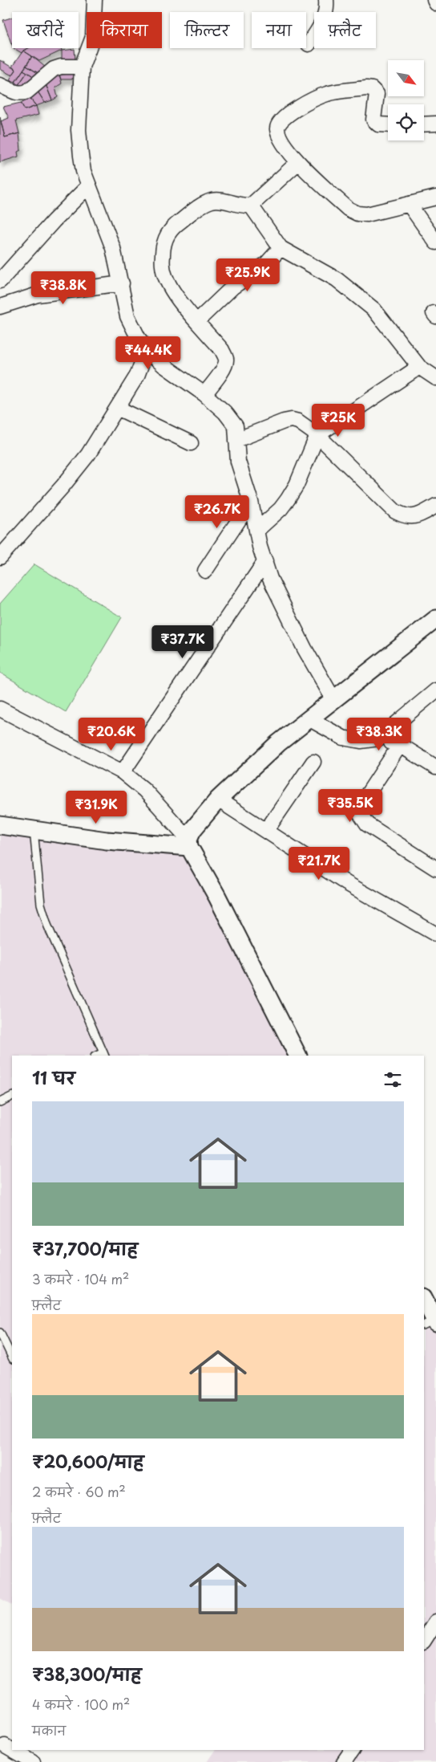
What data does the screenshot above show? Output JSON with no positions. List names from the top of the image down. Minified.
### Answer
{"north":"bottom right","page":{"chip":["खरीदें","किराया","फ़िल्टर","नया","फ़्लैट"],"price":["₹25.9K","₹38.8K","₹44.4K","₹25K","₹26.7K","₹37.7K","₹20.6K","₹38.3K","₹35.5K","₹31.9K","₹21.7K"],"heading":"11 घर","list":[{"name":"₹37,700/माह","note":"3 कमरे · 104 m² · फ़्लैट"},{"name":"₹20,600/माह","note":"2 कमरे · 60 m² · फ़्लैट"},{"name":"₹38,300/माह","note":"4 कमरे · 100 m² · मकान"}]}}
